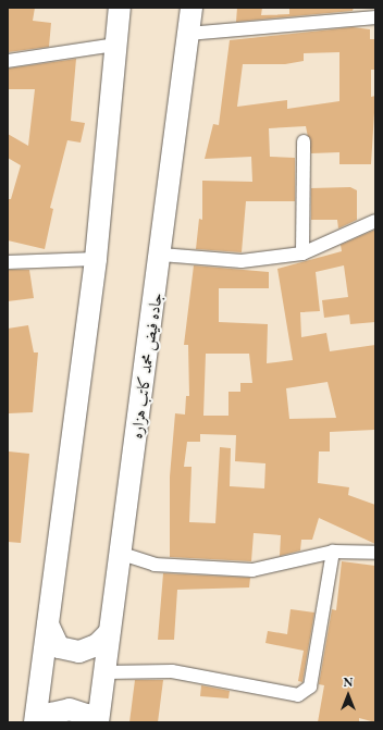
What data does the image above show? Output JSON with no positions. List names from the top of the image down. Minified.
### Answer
{"streets":{"main road":["جاده فیض محمد کاتب هزاره"]},"north":"top"}
